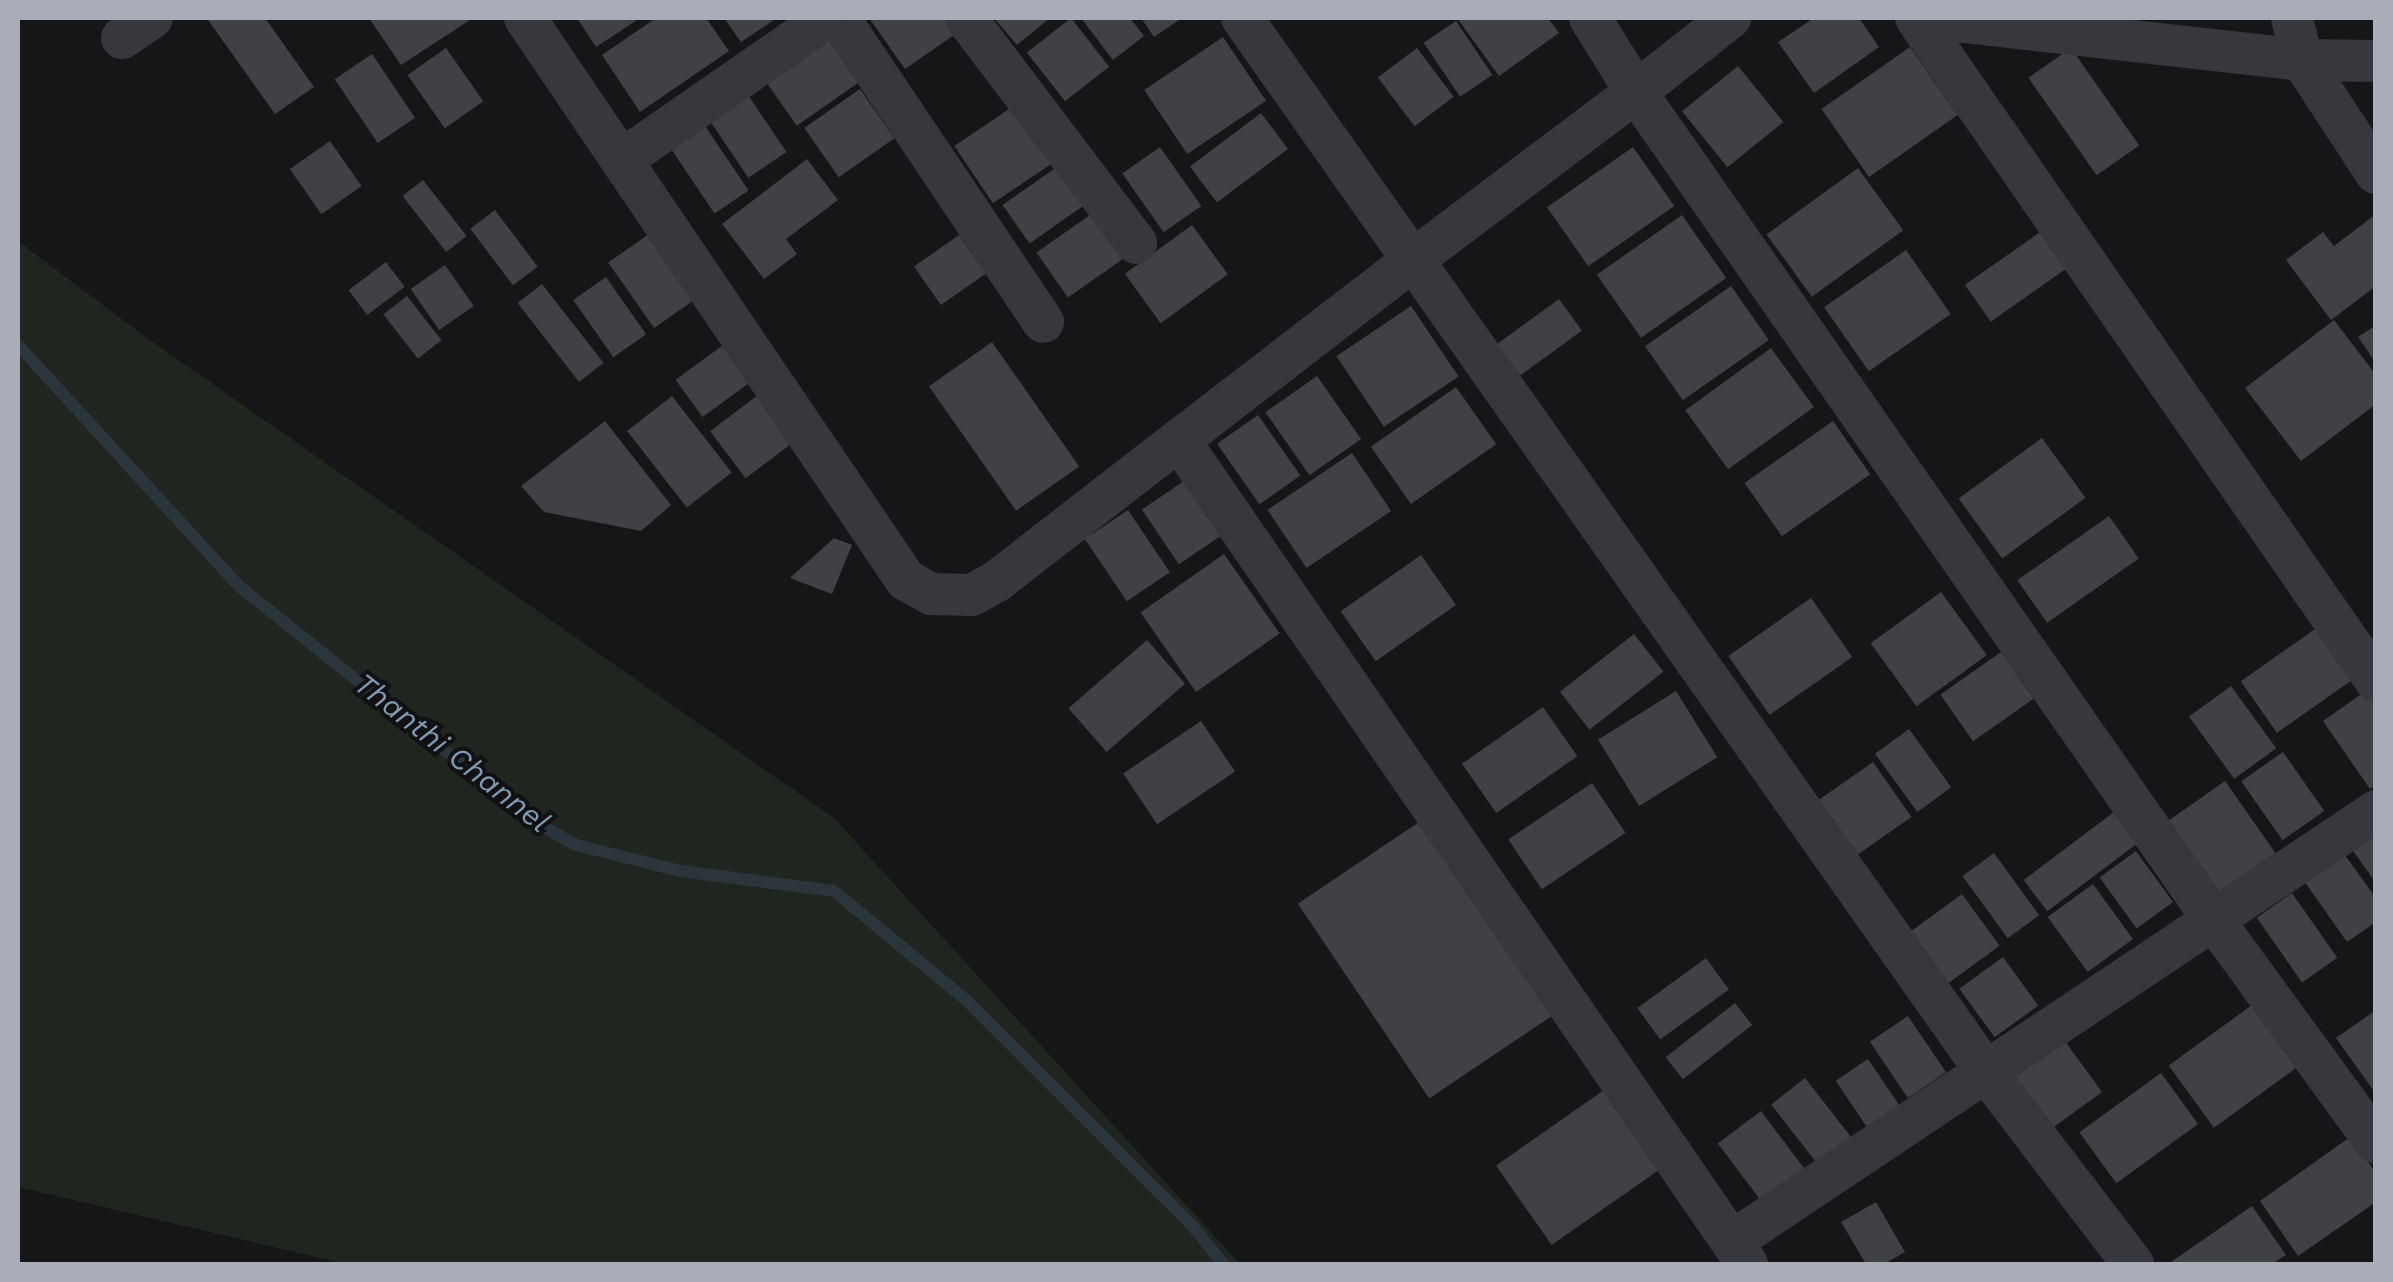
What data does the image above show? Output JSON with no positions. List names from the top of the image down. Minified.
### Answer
{"water":["Thanthi Channel"]}
